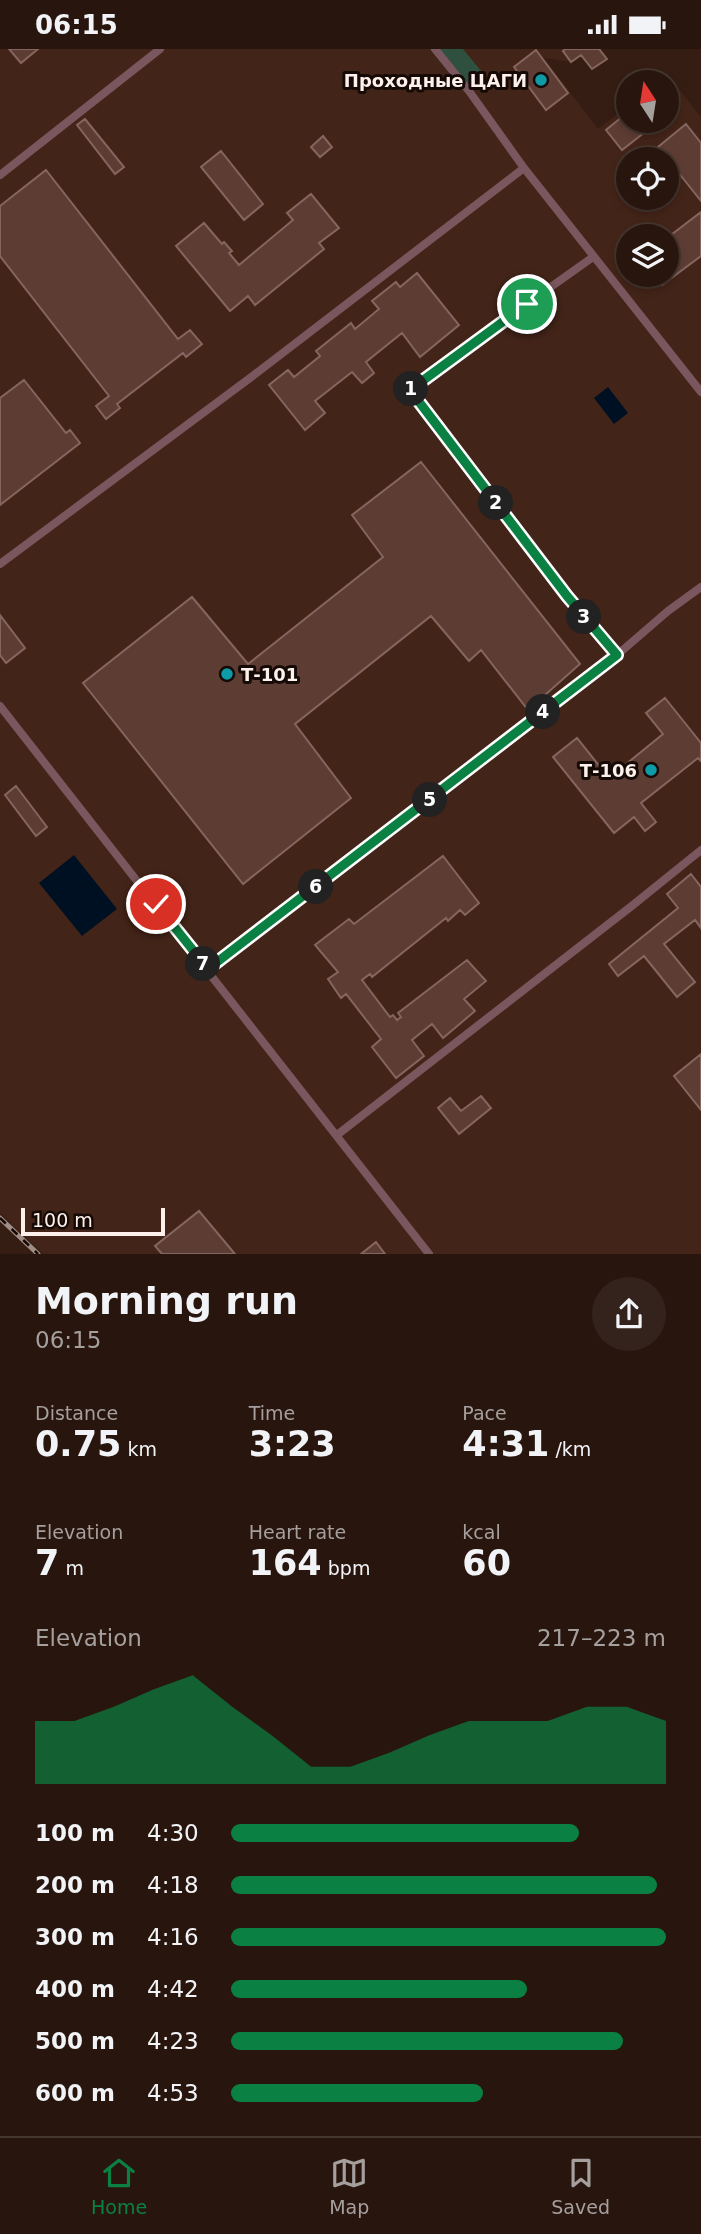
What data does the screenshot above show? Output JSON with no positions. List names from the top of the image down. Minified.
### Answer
{"places":["Проходные ЦАГИ","Т-101","Т-106"],"scale_bar":"100 m","north":"top","page":{"status":"06:15","pins":["1","2","3","4","5","6","7"],"scale":"100 m","heading":["Morning run","06:15"],"stats":[["Distance","0.75 km"],["Time","3:23"],["Pace","4:31 /km"],["Elevation","7 m"],["Heart rate","164 bpm"],["kcal","60"]],"chart":["Elevation","217–223 m"],"list":[{"name":"100 m","note":"4:30"},{"name":"200 m","note":"4:18"},{"name":"300 m","note":"4:16"},{"name":"400 m","note":"4:42"},{"name":"500 m","note":"4:23"},{"name":"600 m","note":"4:53"}],"tabs":["Home","Map","Saved"]}}
